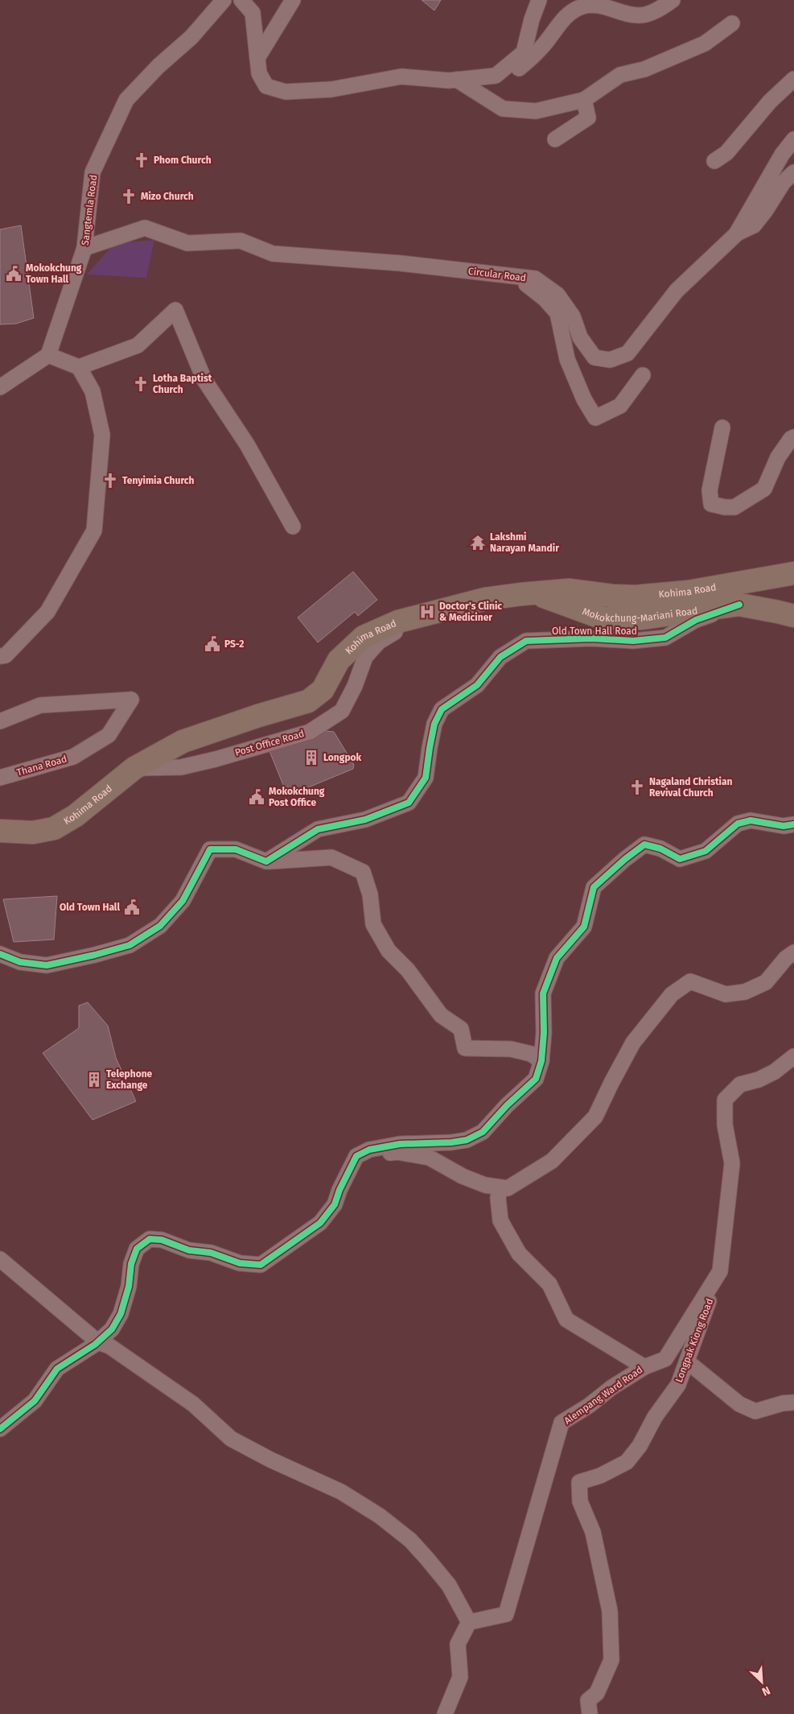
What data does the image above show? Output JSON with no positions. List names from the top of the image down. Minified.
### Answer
{"streets":{"highway":["Kohima Road","Mokokchung-Mariani Road"],"street":["Sangtemla Road","Circular Road","Old Town Hall Road","Post Office Road","Thana Road","Longpak Kiong Road","Alempang Ward Road"]},"crossings":[["Sangtemla Road","Circular Road"],["Kohima Road","Mokokchung-Mariani Road"],["Kohima Road","Post Office Road"],["Mokokchung-Mariani Road","Old Town Hall Road"],["Longpak Kiong Road","Alempang Ward Road"]],"places":{"church":["Phom Church","Mizo Church","Lotha Baptist Church","Tenyimia Church","Nagaland Christian Revival Church"],"public building":["Mokokchung Town Hall","PS-2","Mokokchung Post Office","Old Town Hall"],"temple":["Lakshmi Narayan Mandir"],"hospital":["Doctor's Clinic & Mediciner"],"building":["Longpok","Telephone Exchange"]},"north":"bottom right"}
